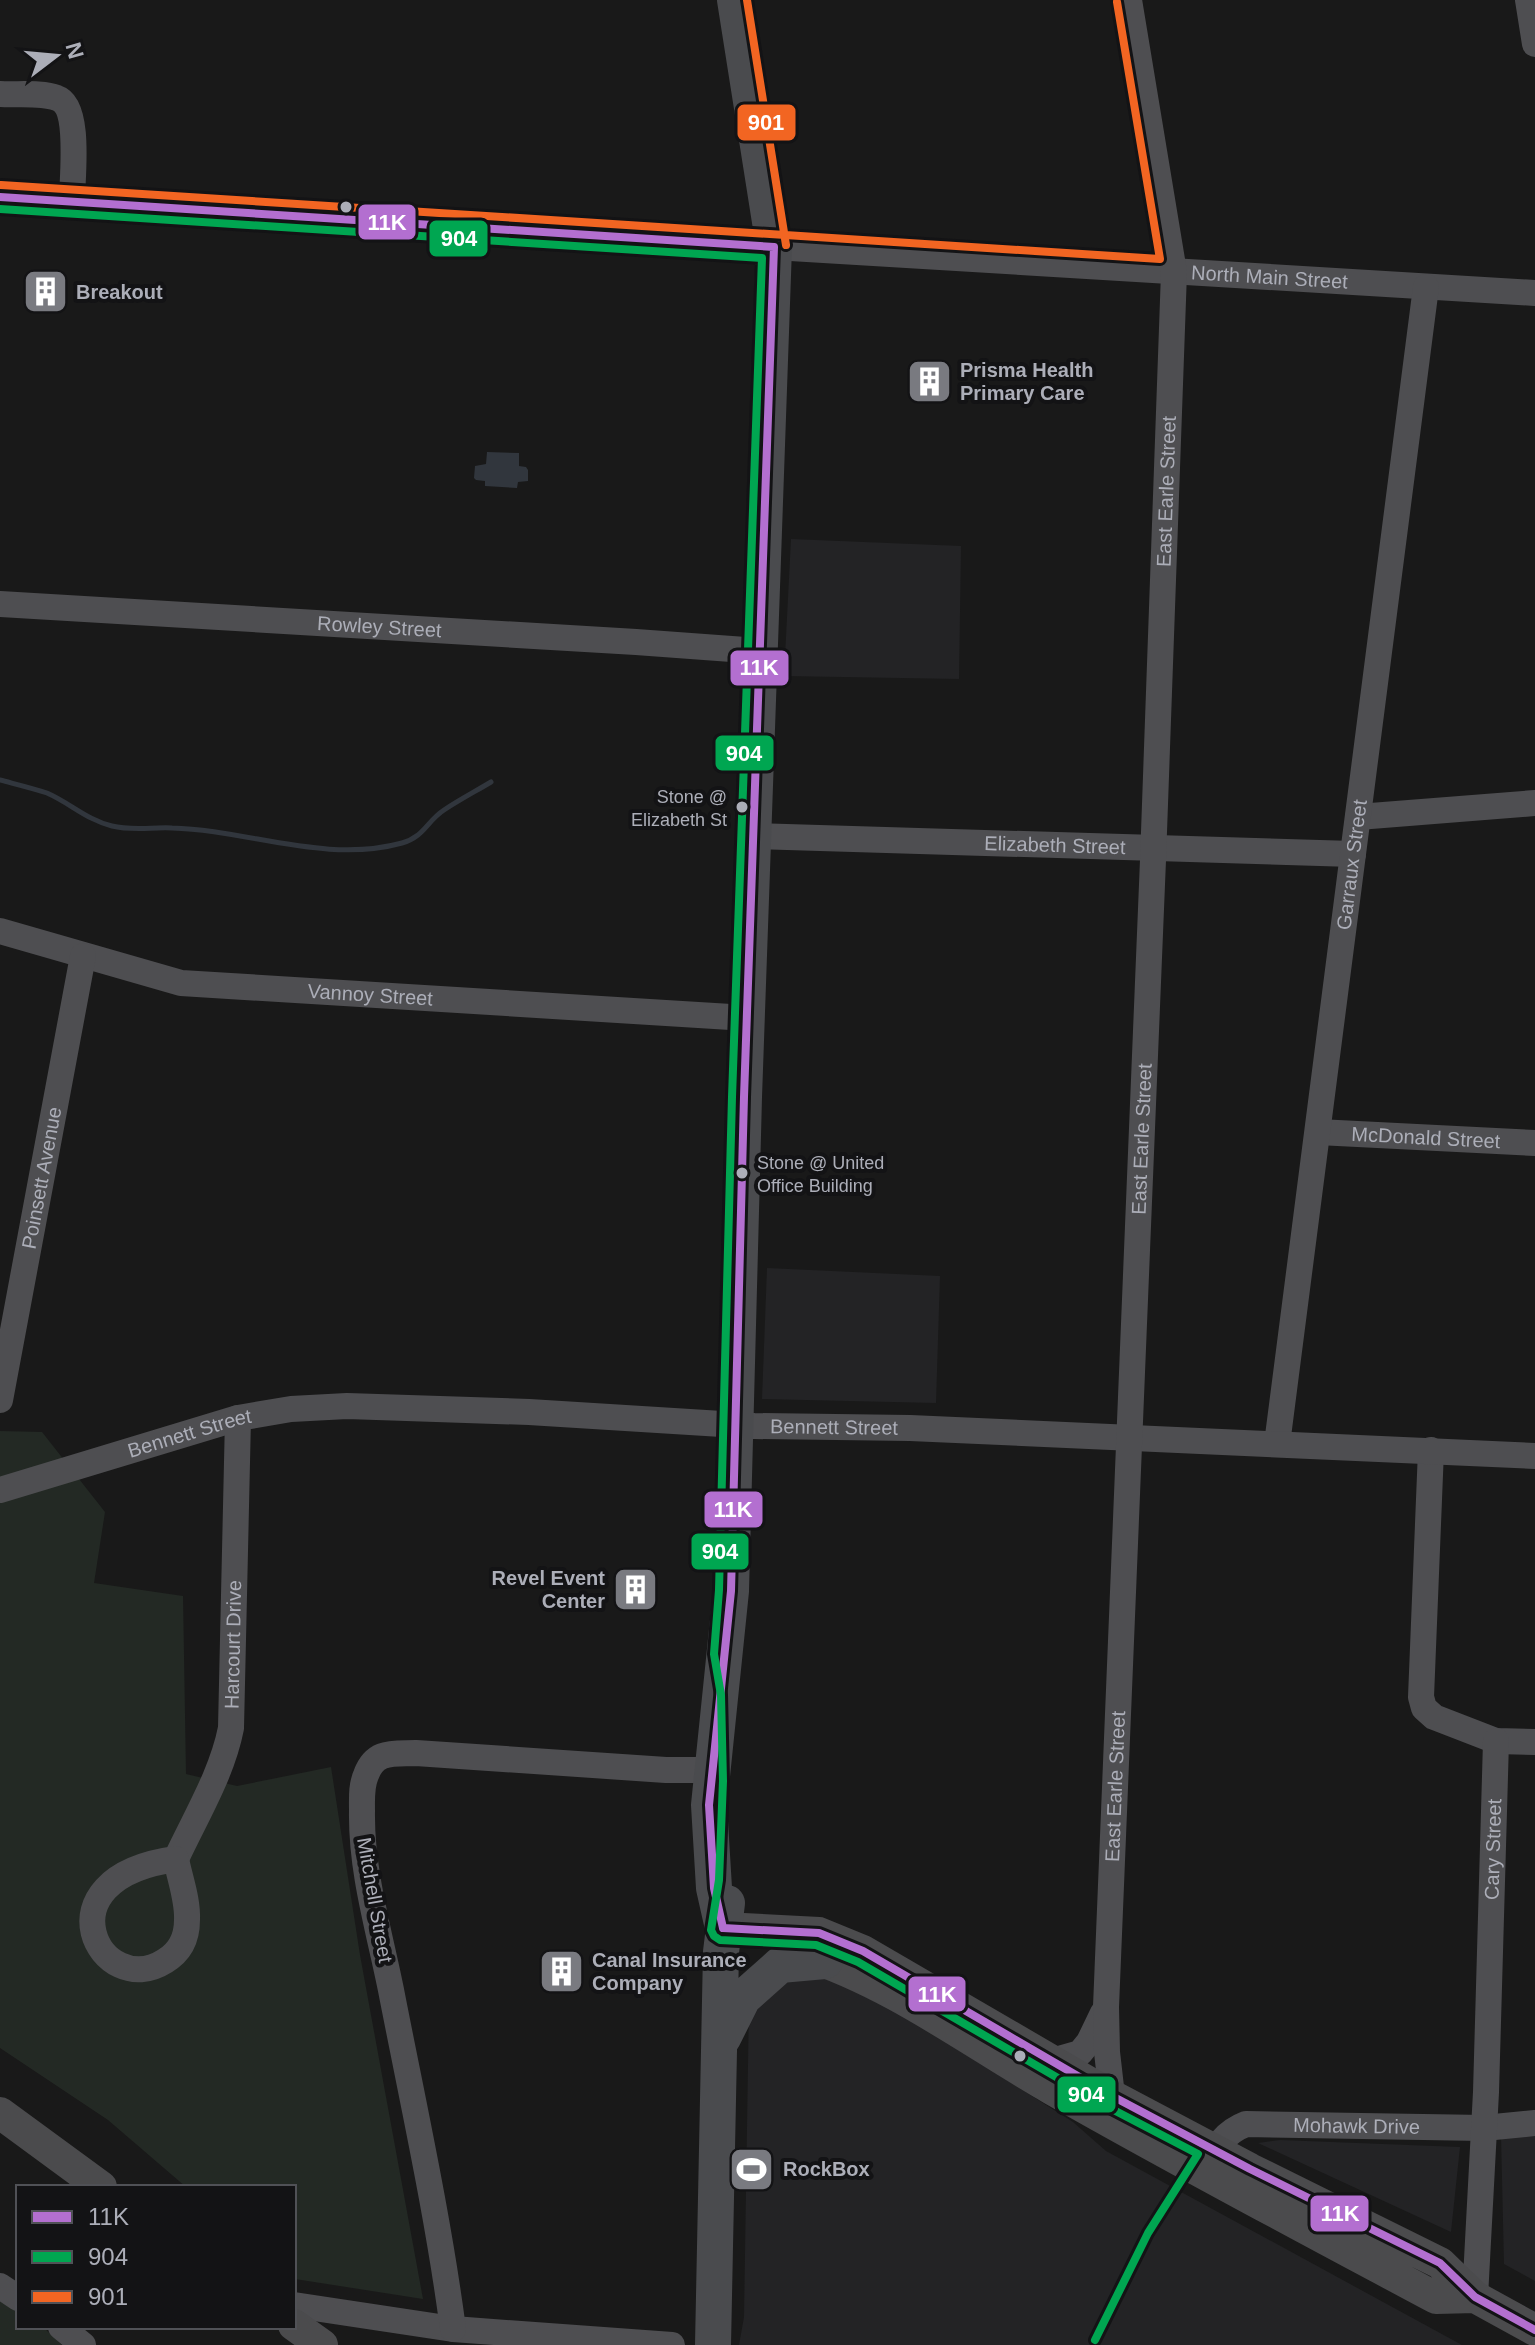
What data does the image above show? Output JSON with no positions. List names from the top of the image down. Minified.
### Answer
{"streets":{"street":["North Main Street","East Earle Street","Rowley Street","Elizabeth Street","Garraux Street","Vannoy Street","McDonald Street","Poinsett Avenue","Bennett Street","Harcourt Drive","Cary Street","Mitchell Street","Mohawk Drive"]},"crossings":[["North Main Street","East Earle Street"],["North Main Street","Garraux Street"],["East Earle Street","Elizabeth Street"],["East Earle Street","Bennett Street"],["Elizabeth Street","Garraux Street"],["Garraux Street","McDonald Street"],["Garraux Street","Bennett Street"],["Vannoy Street","Poinsett Avenue"],["Bennett Street","Harcourt Drive"],["Cary Street","Mohawk Drive"]],"places":{"building":["Breakout","Prisma Health Primary Care","Revel Event Center","Canal Insurance Company"],"other":["Stone @ Elizabeth St","Stone @ United Office Building"],"sports":["RockBox"]},"lines":["transit line 901","transit line 11K","transit line 904"],"legend":["11K","904","901"],"north":"right"}
